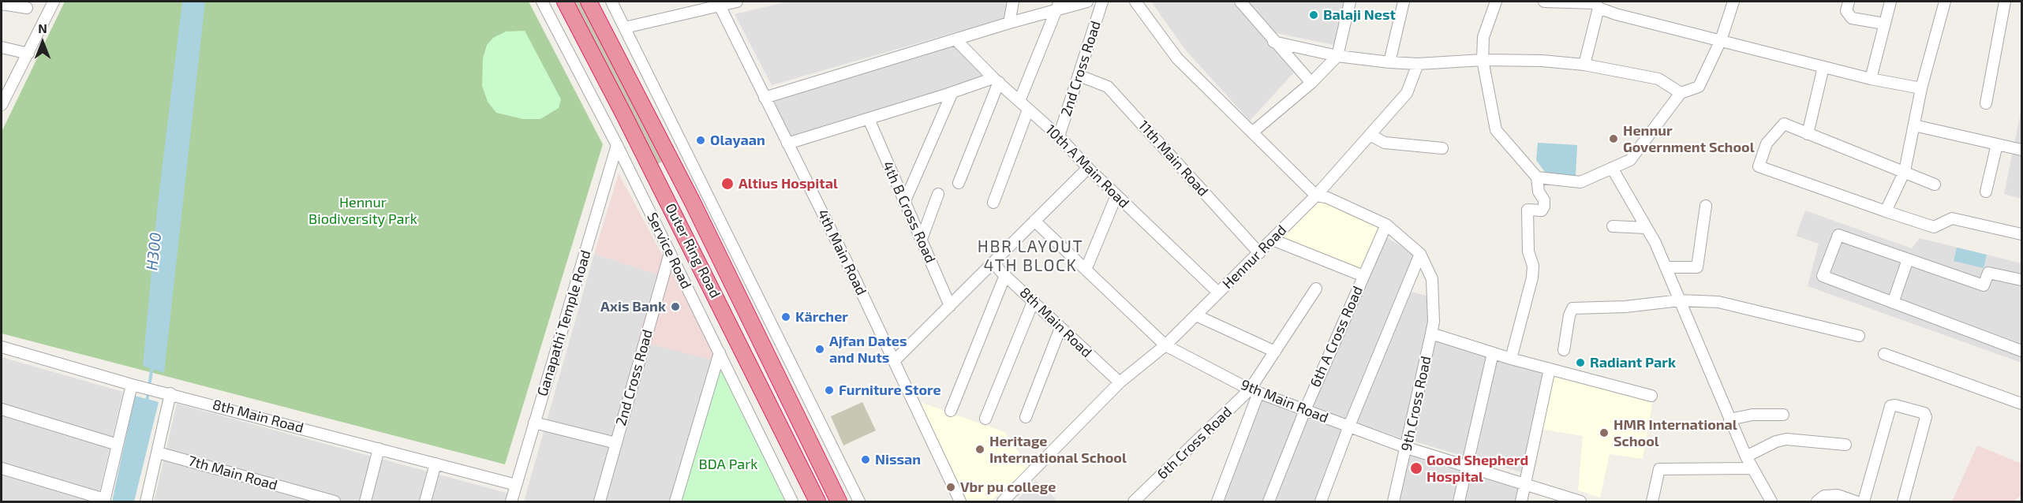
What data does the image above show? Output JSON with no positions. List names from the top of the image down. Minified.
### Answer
{"streets":{"highway":["Outer Ring Road"],"street":["2nd Cross Road","11th Main Road","10th A Main Road","4th B Cross Road","Service Road","4th Main Road","Hennur Road","8th Main Road","Ganapathi Temple Road","6th A Cross Road","9th Main Road","9th Cross Road","6th Cross Road","7th Main Road"]},"crossings":[["2nd Cross Road","11th Main Road"],["2nd Cross Road","10th A Main Road"],["2nd Cross Road","Service Road"],["11th Main Road","Hennur Road"],["10th A Main Road","Hennur Road"],["Service Road","Ganapathi Temple Road"],["Hennur Road","8th Main Road"],["Hennur Road","9th Main Road"],["8th Main Road","Ganapathi Temple Road"],["6th A Cross Road","9th Main Road"],["9th Main Road","9th Cross Road"],["9th Main Road","6th Cross Road"]],"districts":["HBR LAYOUT 4TH BLOCK"],"water":["H300"],"parks":["Hennur Biodiversity Park","BDA Park"],"places":["Balaji Nest","Hennur Government School","Olayaan","Altius Hospital","Axis Bank","Kärcher","Ajfan Dates and Nuts","Radiant Park","Furniture Store","HMR International School","Heritage International School","Nissan","Good Shepherd Hospital","Vbr pu college"],"north":"top"}
